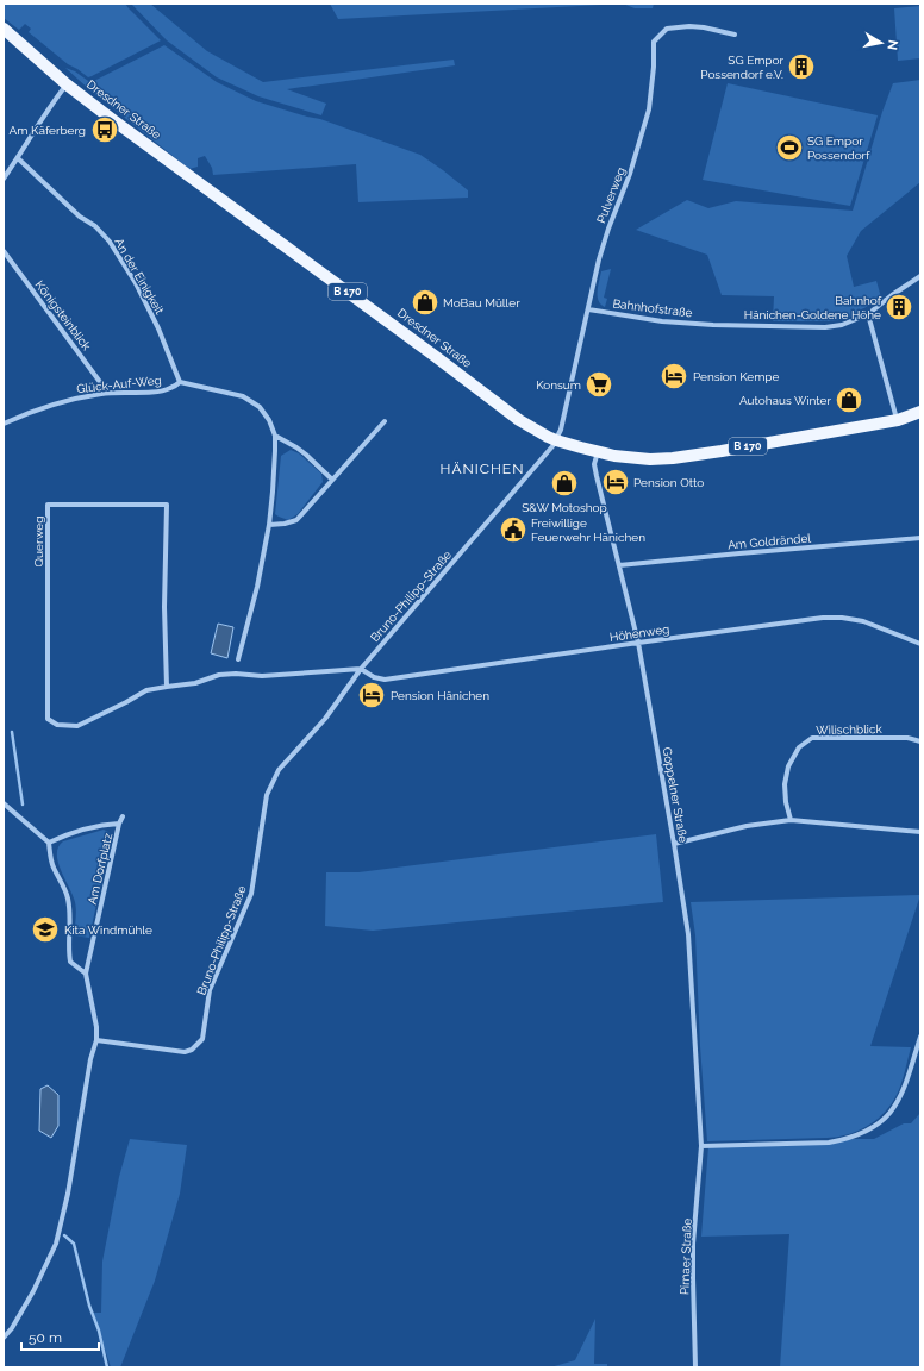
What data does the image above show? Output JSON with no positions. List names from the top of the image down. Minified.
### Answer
{"streets":{"main road":["Dresdner Straße","B 170"],"street":["Pulverweg","An der Einigkeit","Bahnhofstraße","Königsteinblick","Glück-Auf-Weg","Querweg","Am Goldrändel","Bruno-Philipp-Straße","Höhenweg","Wilischblick","Goppelner Straße","Am Dorfplatz","Pirnaer Straße"]},"crossings":[["Dresdner Straße","Pulverweg"],["Dresdner Straße","Bruno-Philipp-Straße"],["Dresdner Straße","Goppelner Straße"],["Pulverweg","Bahnhofstraße"],["Pulverweg","Bruno-Philipp-Straße"],["An der Einigkeit","Glück-Auf-Weg"],["Königsteinblick","Glück-Auf-Weg"],["Querweg","Bruno-Philipp-Straße"],["Querweg","Höhenweg"],["Am Goldrändel","Goppelner Straße"],["Bruno-Philipp-Straße","Höhenweg"],["Bruno-Philipp-Straße","Am Dorfplatz"],["Höhenweg","Goppelner Straße"],["Goppelner Straße","Pirnaer Straße"]],"districts":["HÄNICHEN"],"places":{"building":["SG Empor Possendorf e.V.","Bahnhof Hänichen-Goldene Höhe"],"bus stop":["Am Käferberg"],"sports":["SG Empor Possendorf"],"shop":["MoBau Müller","Autohaus Winter","S&W Motoshop"],"hotel":["Pension Kempe","Pension Otto","Pension Hänichen"],"supermarket":["Konsum"],"public building":["Freiwillige Feuerwehr Hänichen"],"school or university":["Kita Windmühle"]},"scale_bar":"50 m","north":"right"}
